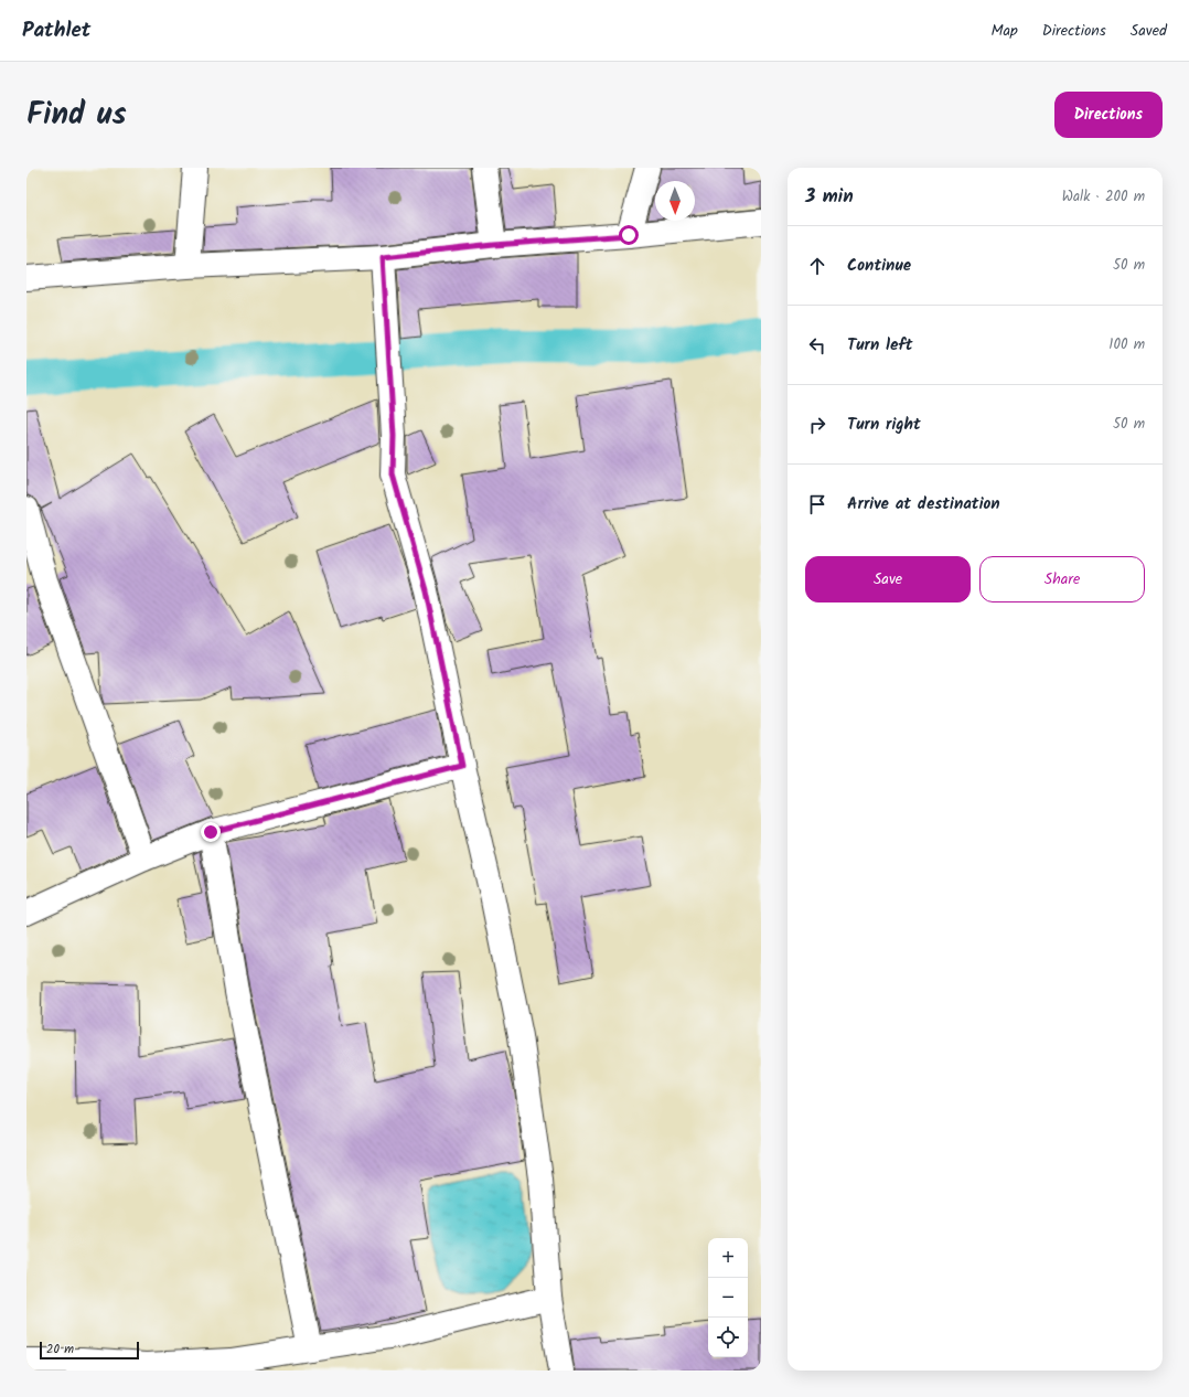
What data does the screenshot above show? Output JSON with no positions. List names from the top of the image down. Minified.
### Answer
{"scale_bar":"20 m","north":"bottom","page":{"header":"Pathlet","nav":["Map","Directions","Saved"],"title":"Find us","buttons":["Directions",["Save","Share"]],"heading":["3 min","Walk · 200 m"],"list":[["Continue","50 m"],["Turn left","100 m"],["Turn right","50 m"],"Arrive at destination"],"map_buttons":["+","−"],"scale":"20 m"}}
